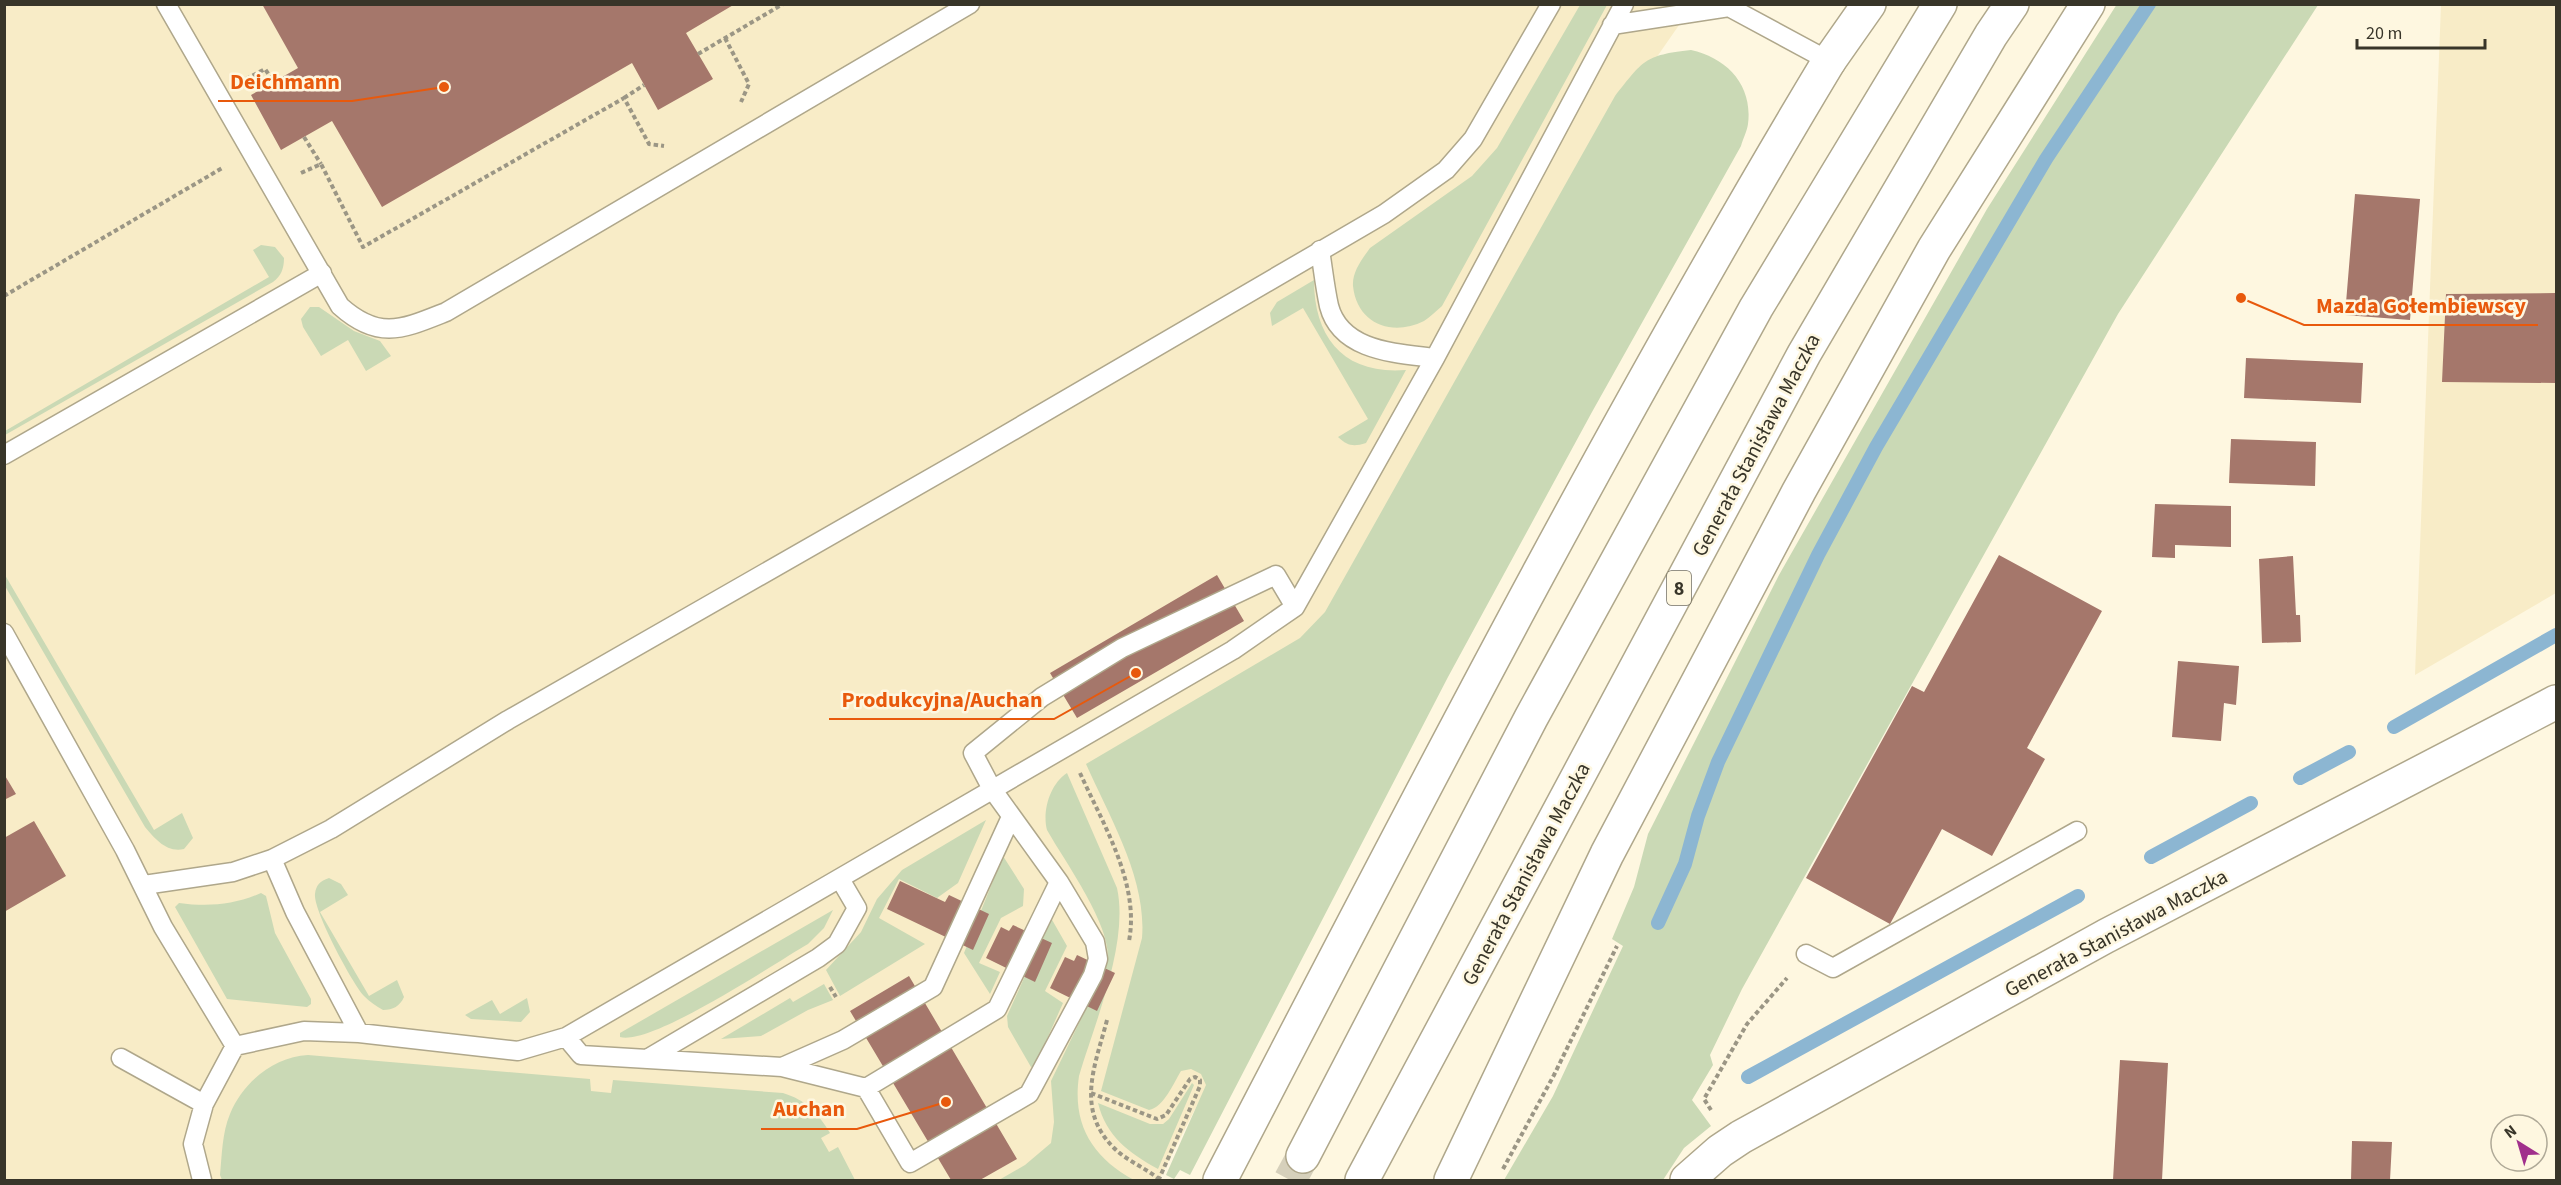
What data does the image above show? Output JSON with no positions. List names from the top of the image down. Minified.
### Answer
{"streets":{"main road":["Generała Stanisława Maczka","8"]},"places":["Deichmann","Mazda Gołembiewscy","Produkcyjna/Auchan","Auchan"],"scale_bar":"20 m","north":"top left"}
